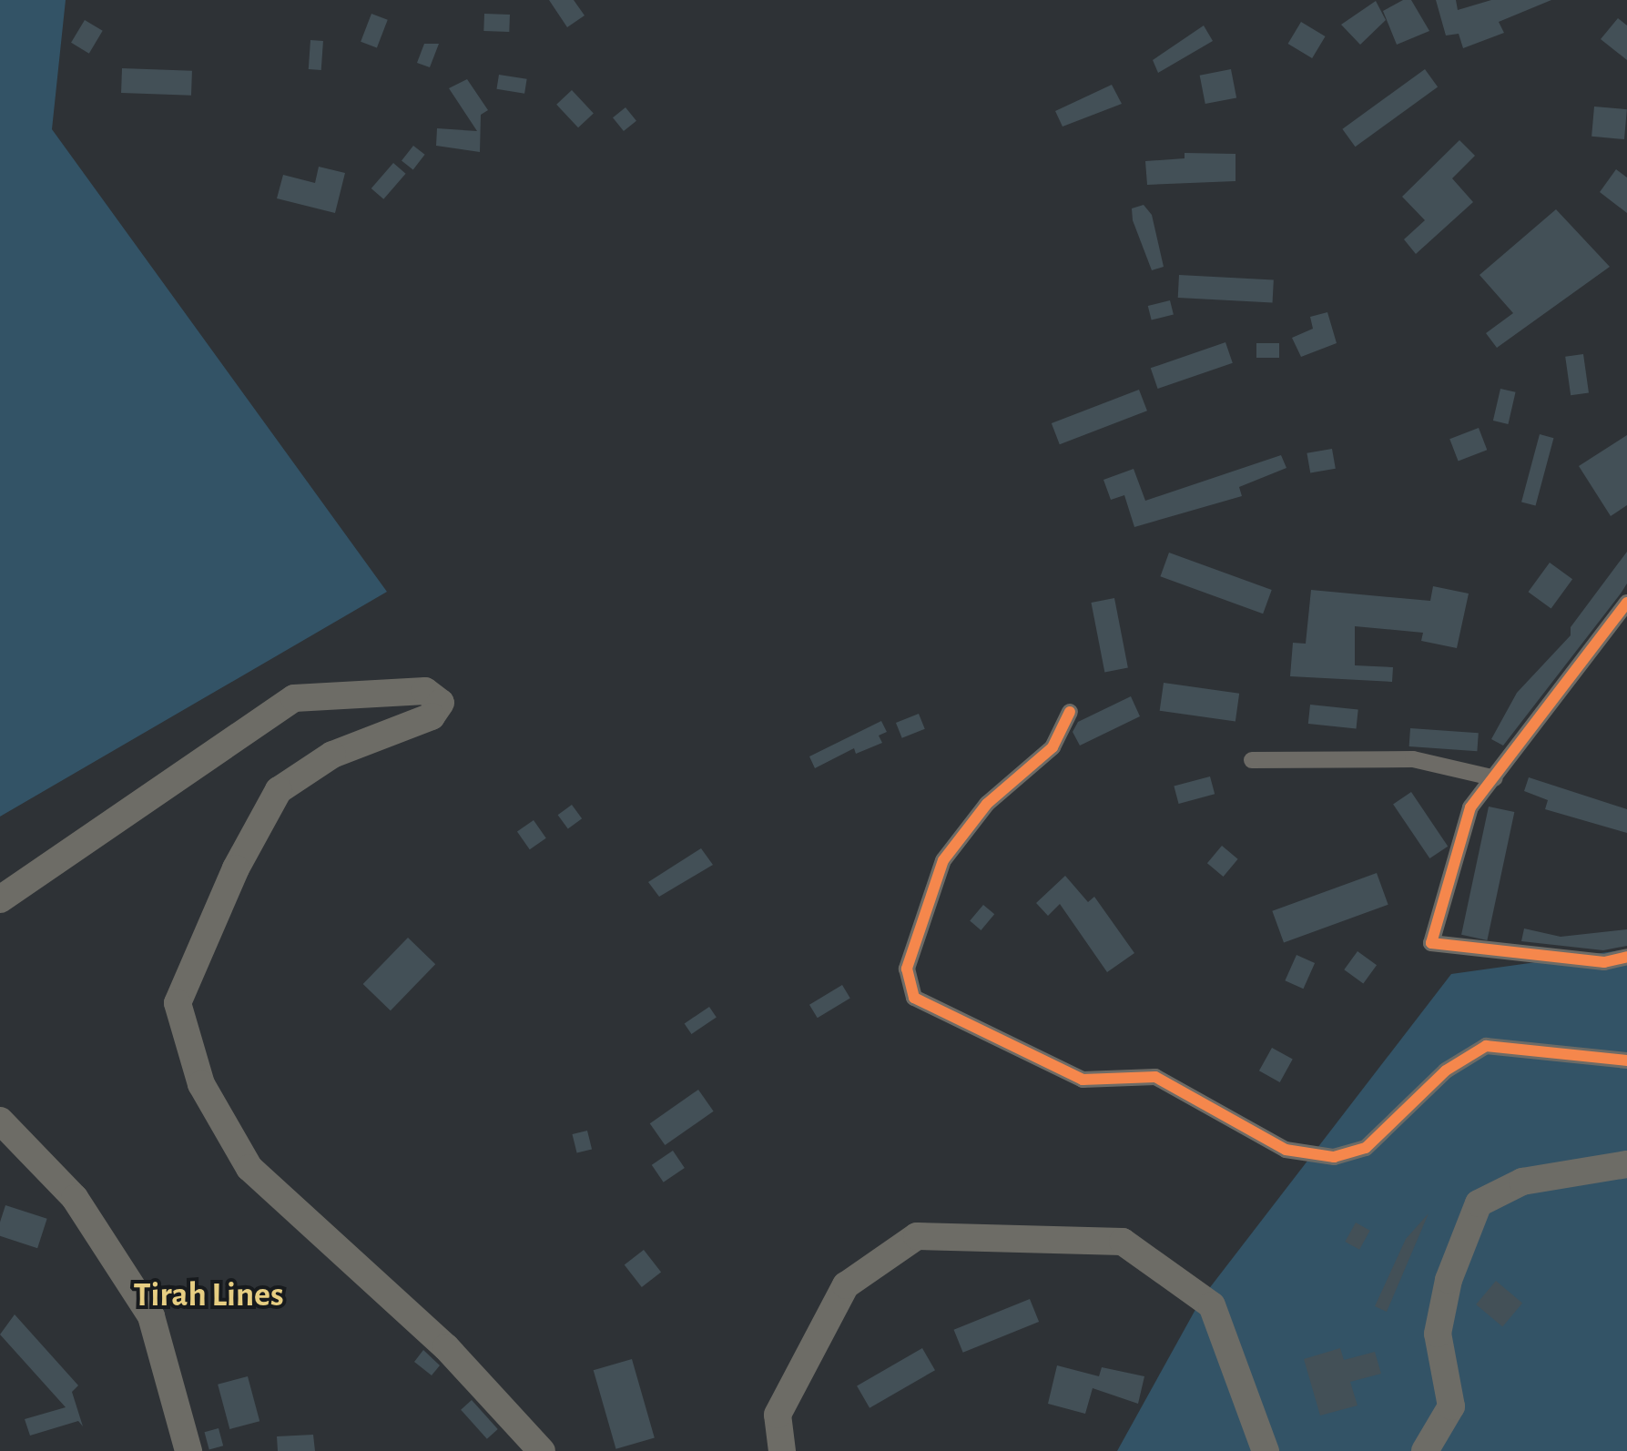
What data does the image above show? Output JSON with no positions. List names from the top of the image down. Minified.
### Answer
{"districts":["Tirah Lines"]}
